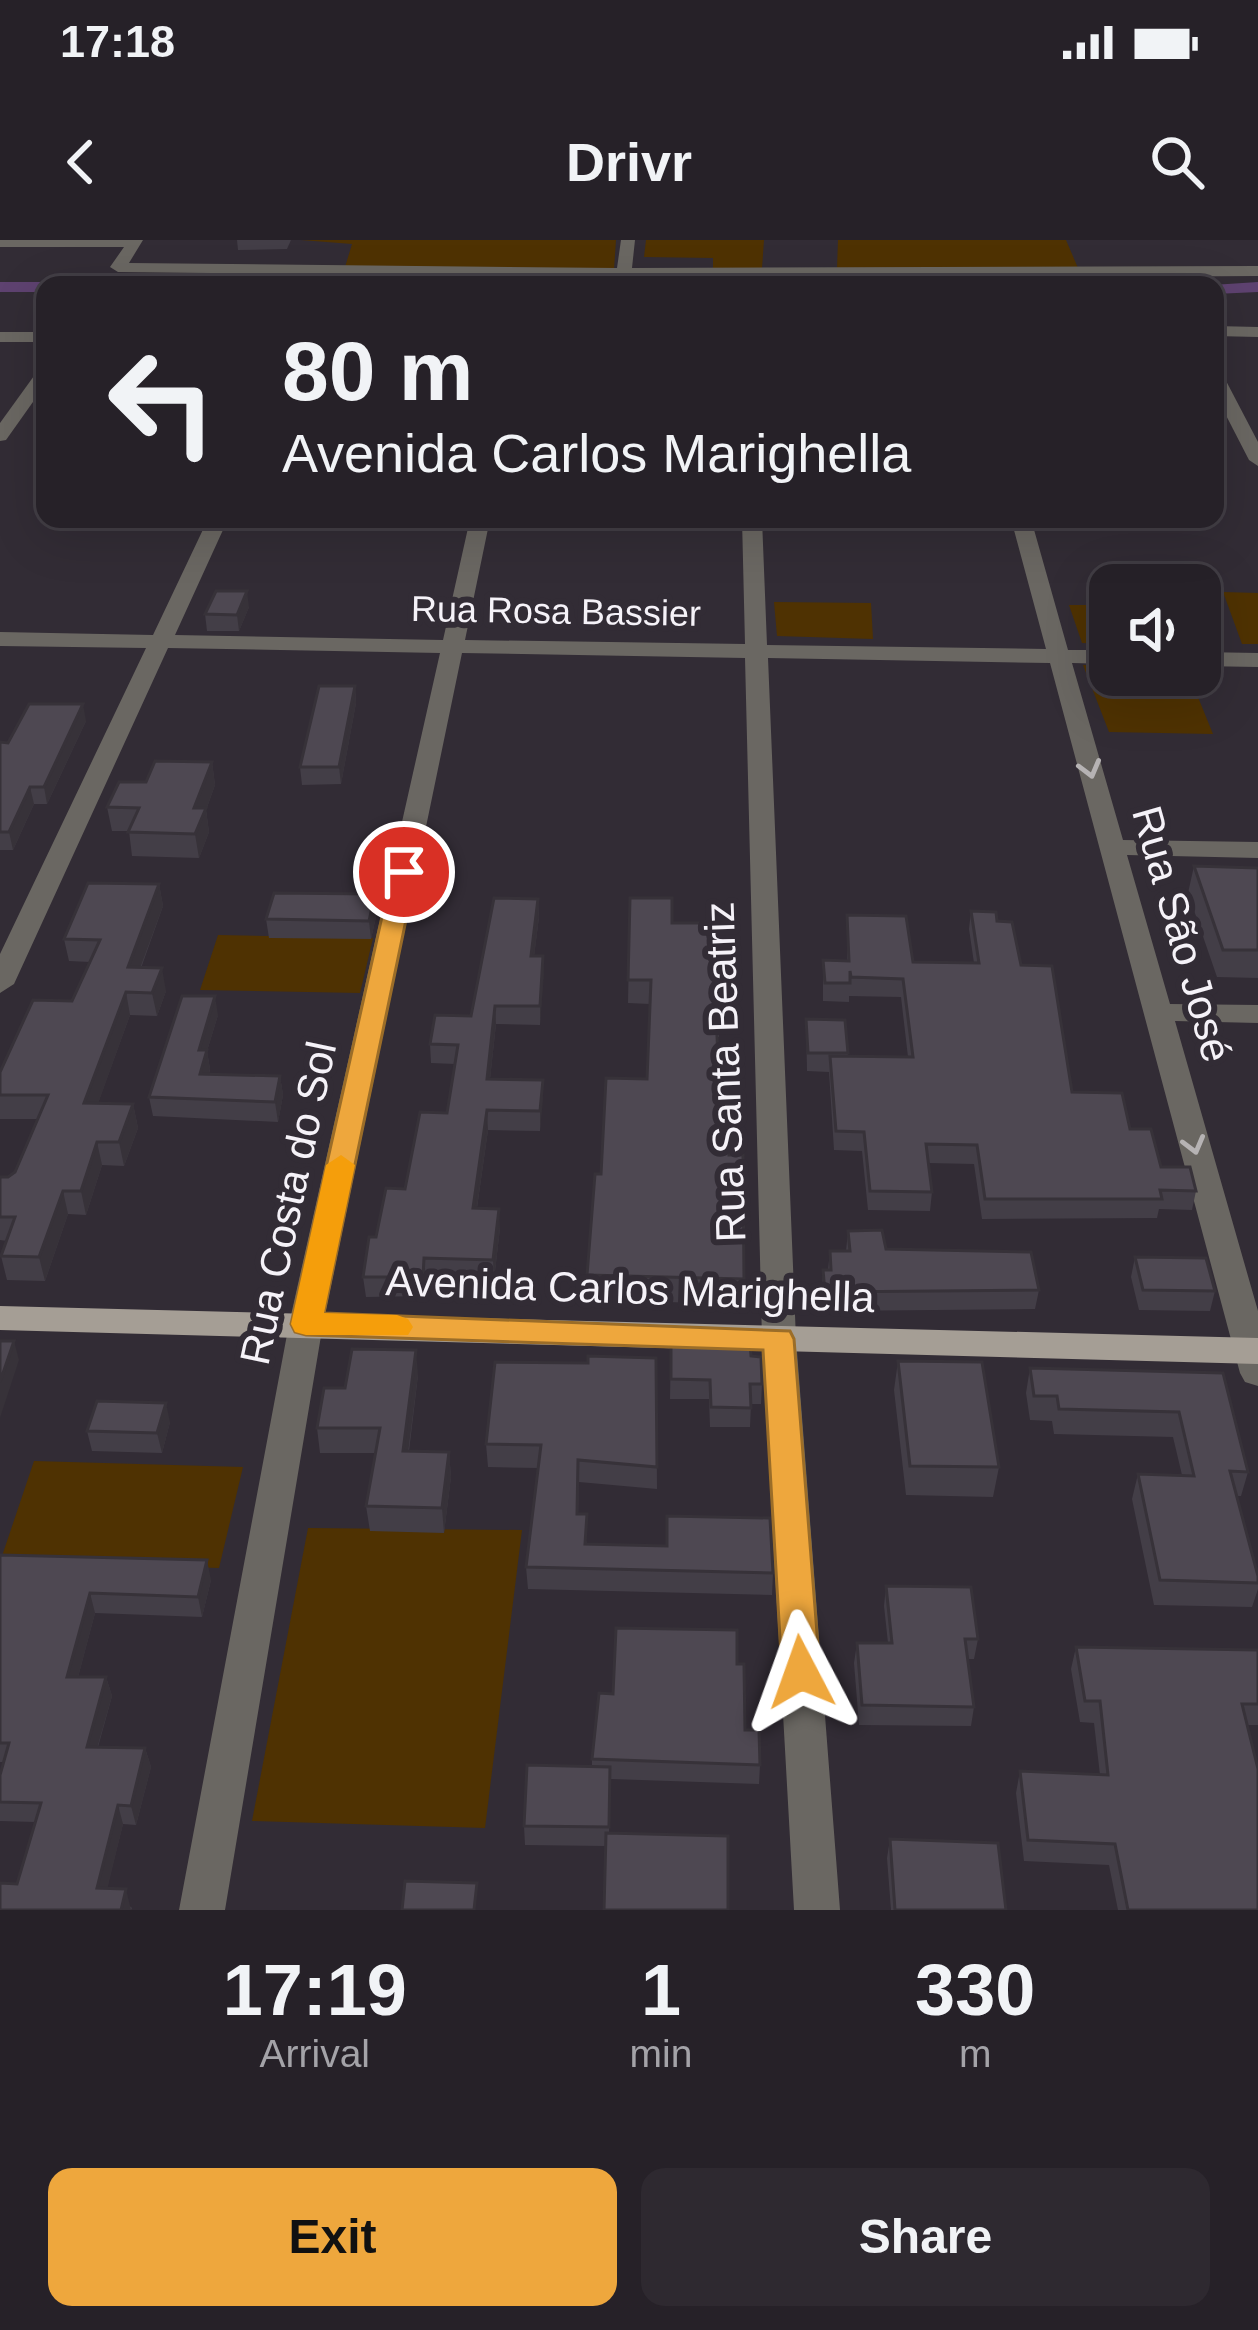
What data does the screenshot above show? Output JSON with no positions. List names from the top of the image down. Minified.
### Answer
{"streets":{"main road":["Avenida Carlos Marighella"],"street":["Rua Rosa Bassier","Rua São José","Rua Santa Beatriz","Rua Costa do Sol"]},"crossings":[["Rua Rosa Bassier","Rua São José"],["Rua Rosa Bassier","Rua Santa Beatriz"],["Rua Rosa Bassier","Rua Costa do Sol"],["Rua São José","Avenida Carlos Marighella"],["Rua Santa Beatriz","Avenida Carlos Marighella"],["Rua Costa do Sol","Avenida Carlos Marighella"]],"one_way":["Rua São José"],"page":{"status":"17:18","header":"Drivr","turn":["80 m","Avenida Carlos Marighella"],"eta":["17:19","Arrival","1","min","330","m"],"buttons":["Exit","Share"]}}
